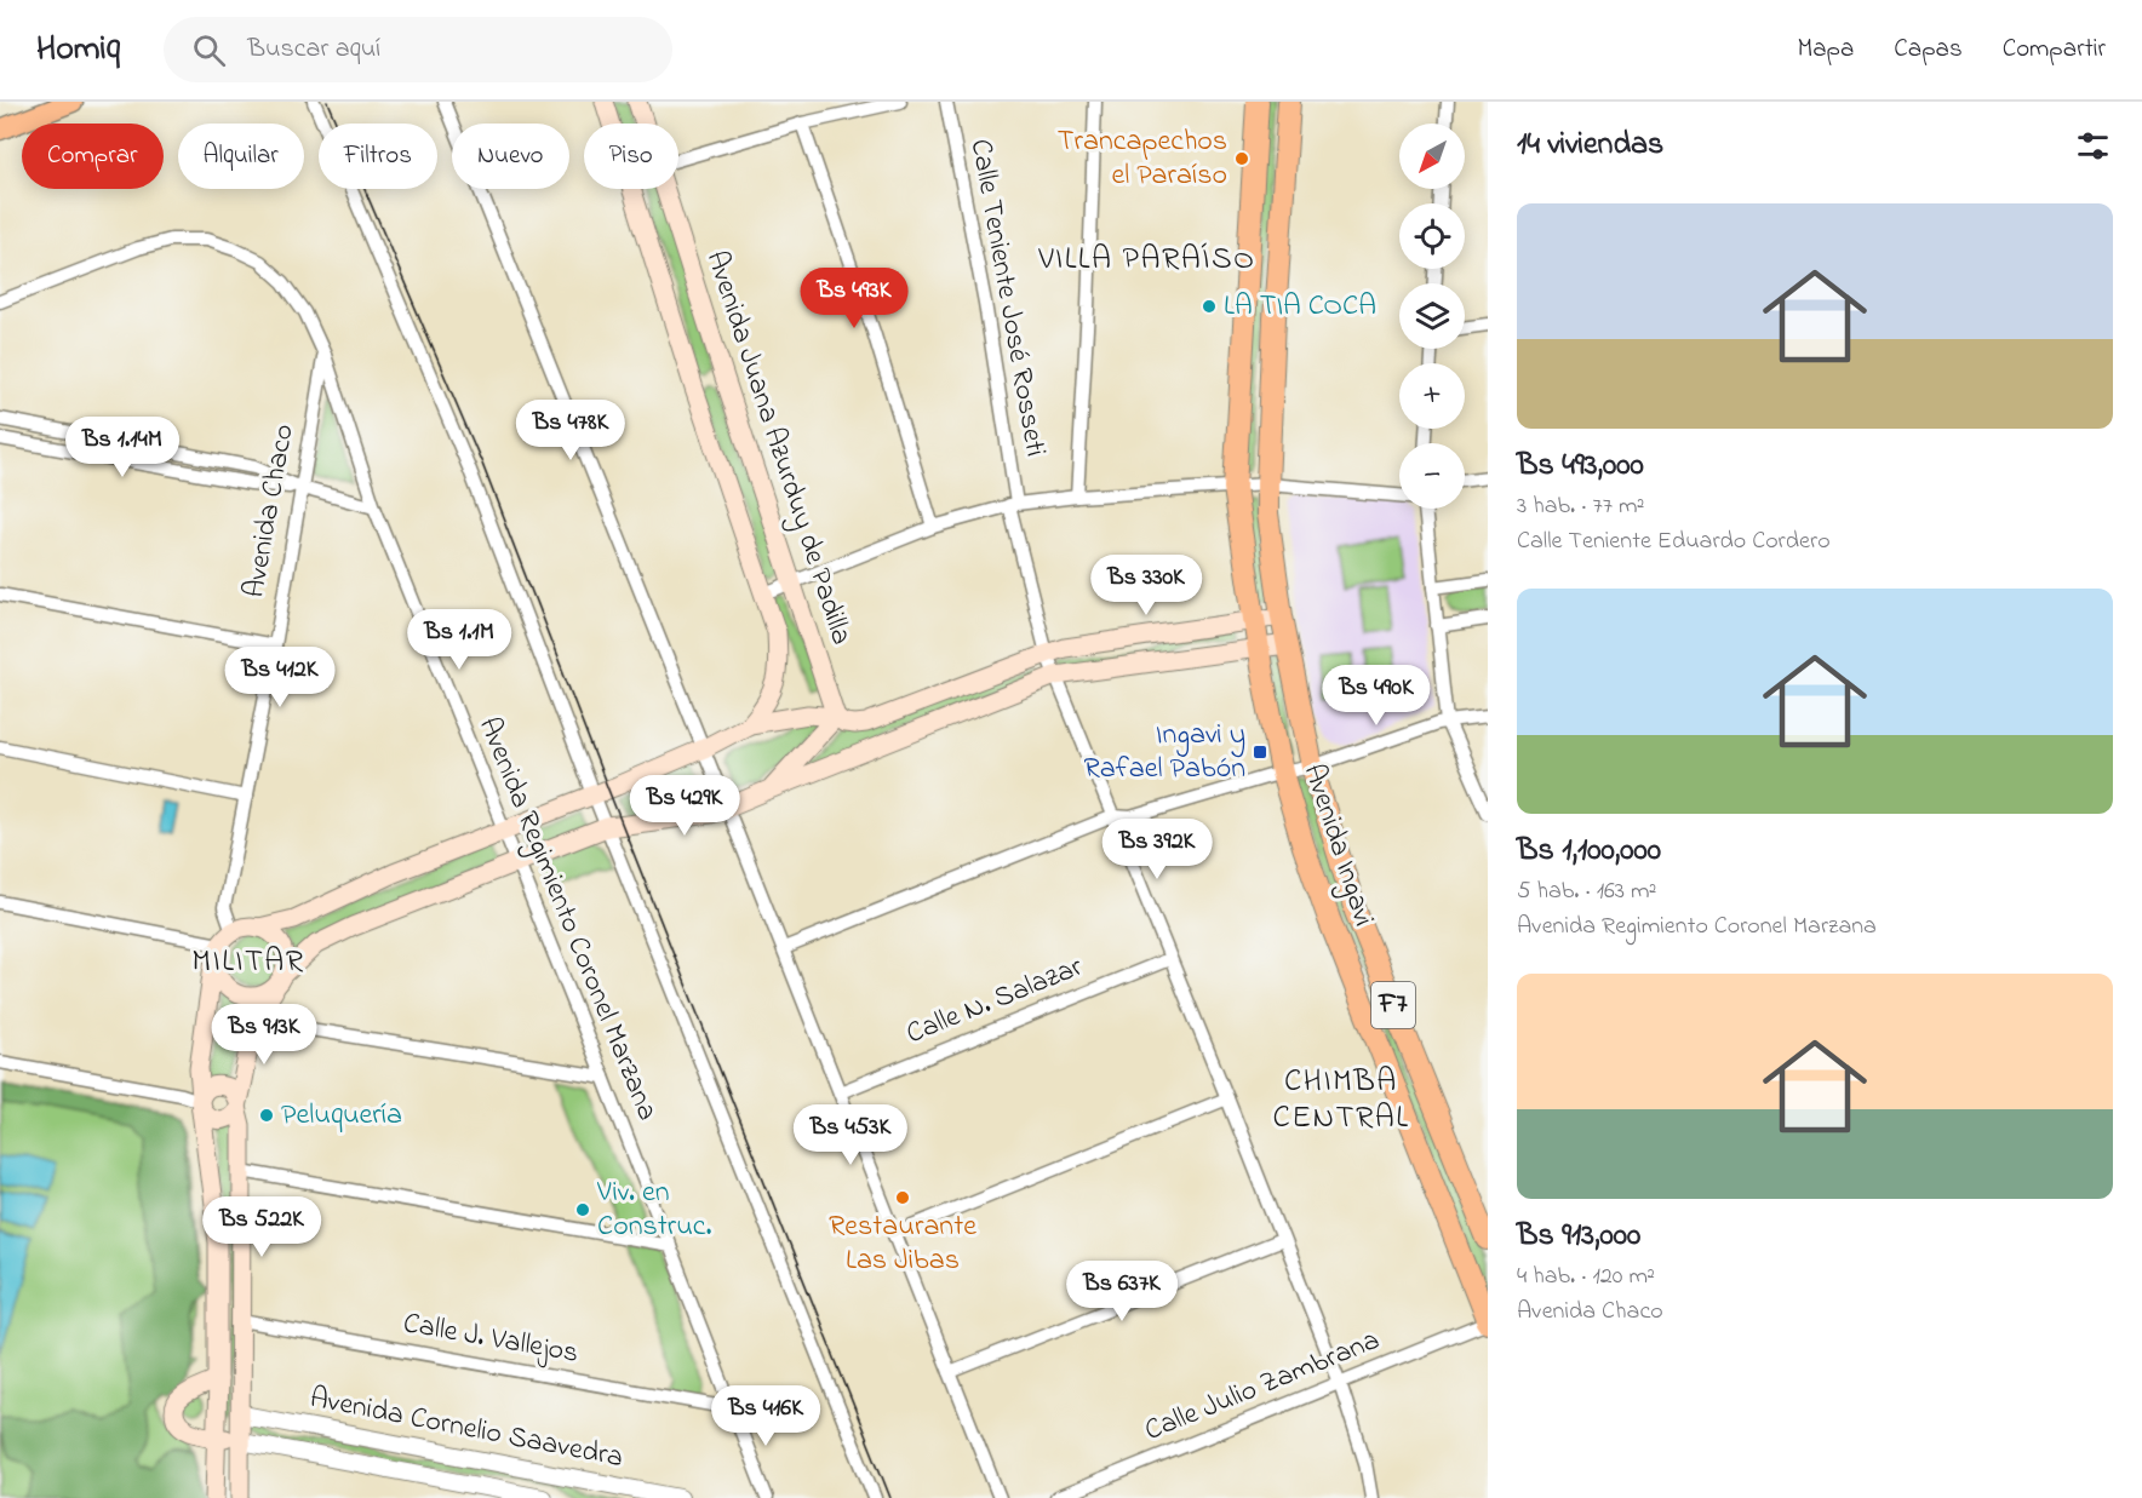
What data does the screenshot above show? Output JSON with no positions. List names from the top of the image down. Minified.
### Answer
{"streets":{"highway":["Avenida Ingavi","F7"],"main road":["Avenida Juana Azurduy de Padilla"],"street":["Calle Teniente José Rosseti","Avenida Chaco","Avenida Regimiento Coronel Marzana","Calle N. Salazar","Calle J. Vallejos","Calle Julio Zambrana","Avenida Cornelio Saavedra"]},"crossings":[["Calle Teniente José Rosseti","Calle N. Salazar"],["Calle Teniente José Rosseti","Calle Julio Zambrana"],["Avenida Chaco","Avenida Regimiento Coronel Marzana"],["Avenida Ingavi","Calle Julio Zambrana"],["Avenida Regimiento Coronel Marzana","Calle J. Vallejos"]],"districts":["VILLA PARAÍSO","MILITAR","CHIMBA CENTRAL"],"places":{"other":["Trancapechos el Paraíso","LA TIA COCA","Peluquería","Restaurante Las Jibas","Viv. en Construc."],"transit":["Ingavi y Rafael Pabón"]},"north":"bottom left","page":{"header":"Homiq","search":"Buscar aquí","nav":["Mapa","Capas","Compartir"],"heading":"14 viviendas","map_buttons":["+","−"],"chip":["Comprar","Alquilar","Filtros","Nuevo","Piso"],"list":[{"name":"Bs 493,000","note":"3 hab. · 77 m² · Calle Teniente Eduardo Cordero"},{"name":"Bs 1,100,000","note":"5 hab. · 163 m² · Avenida Regimiento Coronel Marzana"},{"name":"Bs 913,000","note":"4 hab. · 120 m² · Avenida Chaco"}],"price":["Bs 493K","Bs 478K","Bs 1.14M","Bs 330K","Bs 1.1M","Bs 412K","Bs 490K","Bs 429K","Bs 392K","Bs 913K","Bs 453K","Bs 522K","Bs 637K","Bs 416K"]}}
